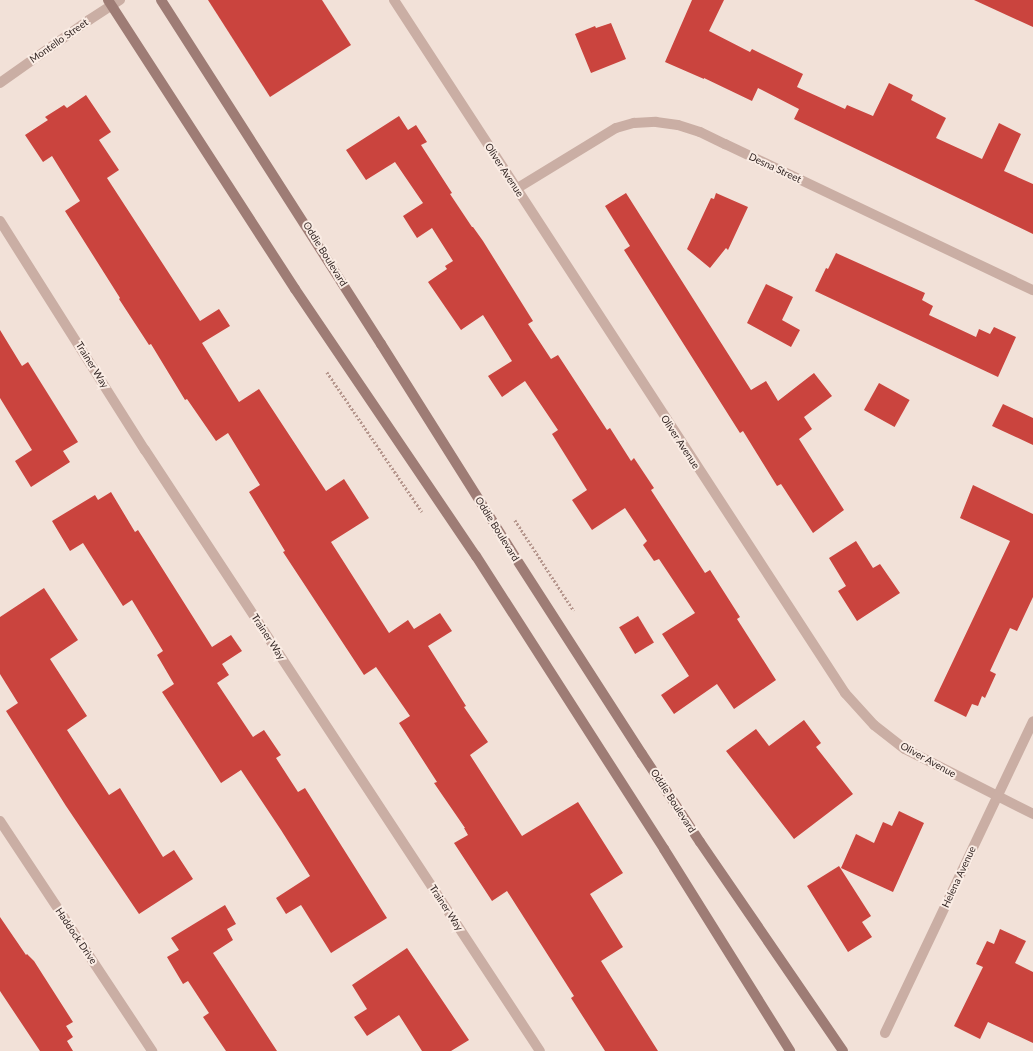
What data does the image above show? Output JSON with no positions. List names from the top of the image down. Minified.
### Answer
{"streets":{"main road":["Oddie Boulevard"],"street":["Montello Street","Desna Street","Oliver Avenue","Trainer Way","Helena Avenue","Haddock Drive"]},"crossings":[["Desna Street","Oliver Avenue"],["Oliver Avenue","Helena Avenue"]]}
